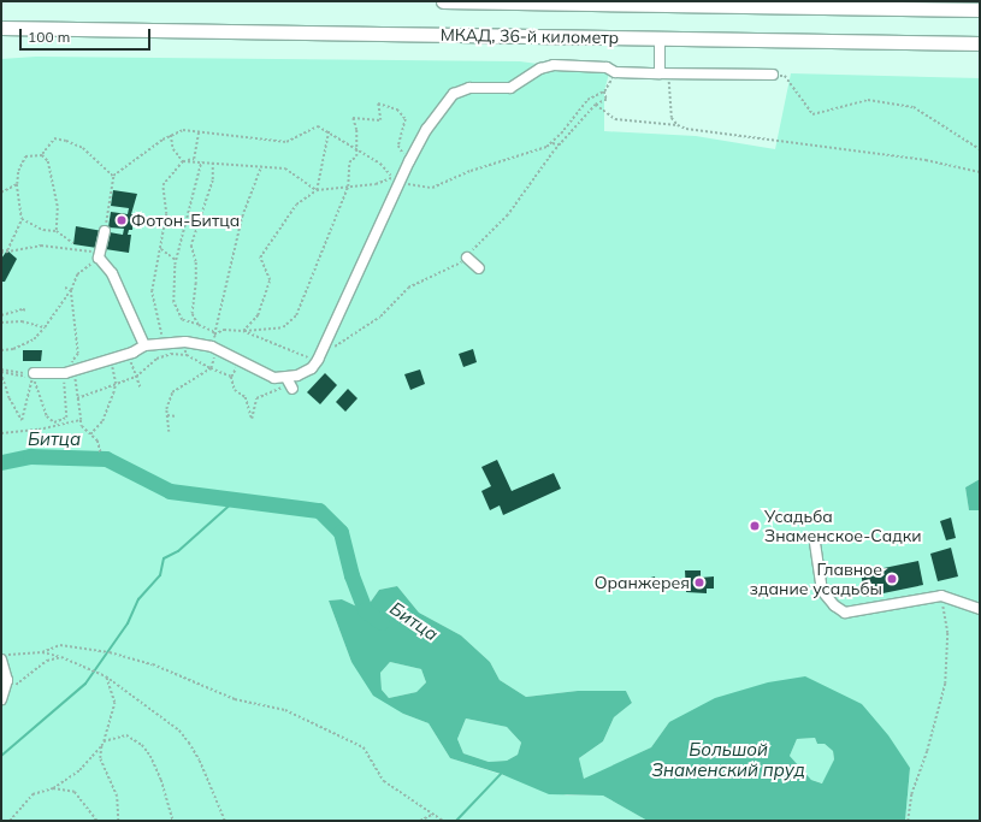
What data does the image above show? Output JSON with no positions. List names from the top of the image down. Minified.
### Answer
{"streets":{"highway":["МКАД, 36-й километр"]},"water":["Битца","Большой Знаменский пруд"],"places":["Фотон-Битца","Усадьба Знаменское-Садки","Главное здание усадьбы","Оранжерея"],"scale_bar":"100 m"}
